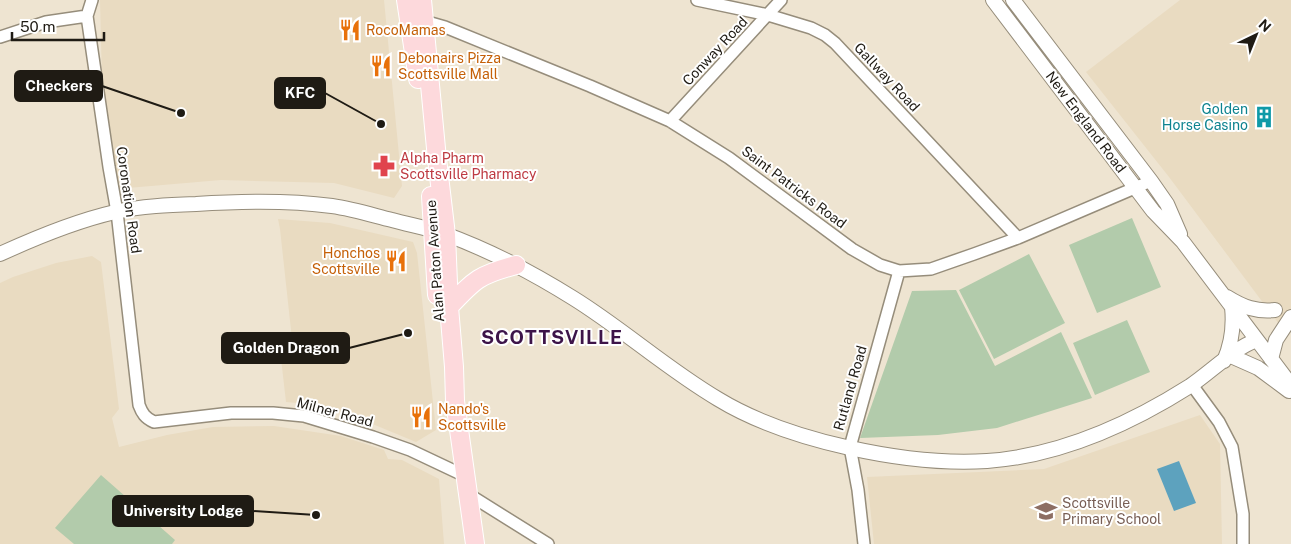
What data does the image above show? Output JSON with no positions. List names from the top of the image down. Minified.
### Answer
{"streets":{"main road":["Alan Paton Avenue"],"street":["Conway Road","Gallway Road","New England Road","Saint Patricks Road","Coronation Road","Rutland Road","Milner Road"]},"crossings":[["Conway Road","Gallway Road"],["Conway Road","Saint Patricks Road"],["Gallway Road","Saint Patricks Road"],["New England Road","Saint Patricks Road"],["Saint Patricks Road","Alan Paton Avenue"],["Saint Patricks Road","Rutland Road"],["Coronation Road","Milner Road"],["Alan Paton Avenue","Milner Road"]],"districts":["SCOTTSVILLE"],"places":{"restaurant":["RocoMamas","Debonairs Pizza Scottsville Mall","Honchos Scottsville","Nando's Scottsville"],"other":["Checkers","KFC","Golden Dragon","University Lodge"],"building":["Golden Horse Casino"],"pharmacy":["Alpha Pharm Scottsville Pharmacy"],"school or university":["Scottsville Primary School"]},"scale_bar":"50 m","north":"top right"}
